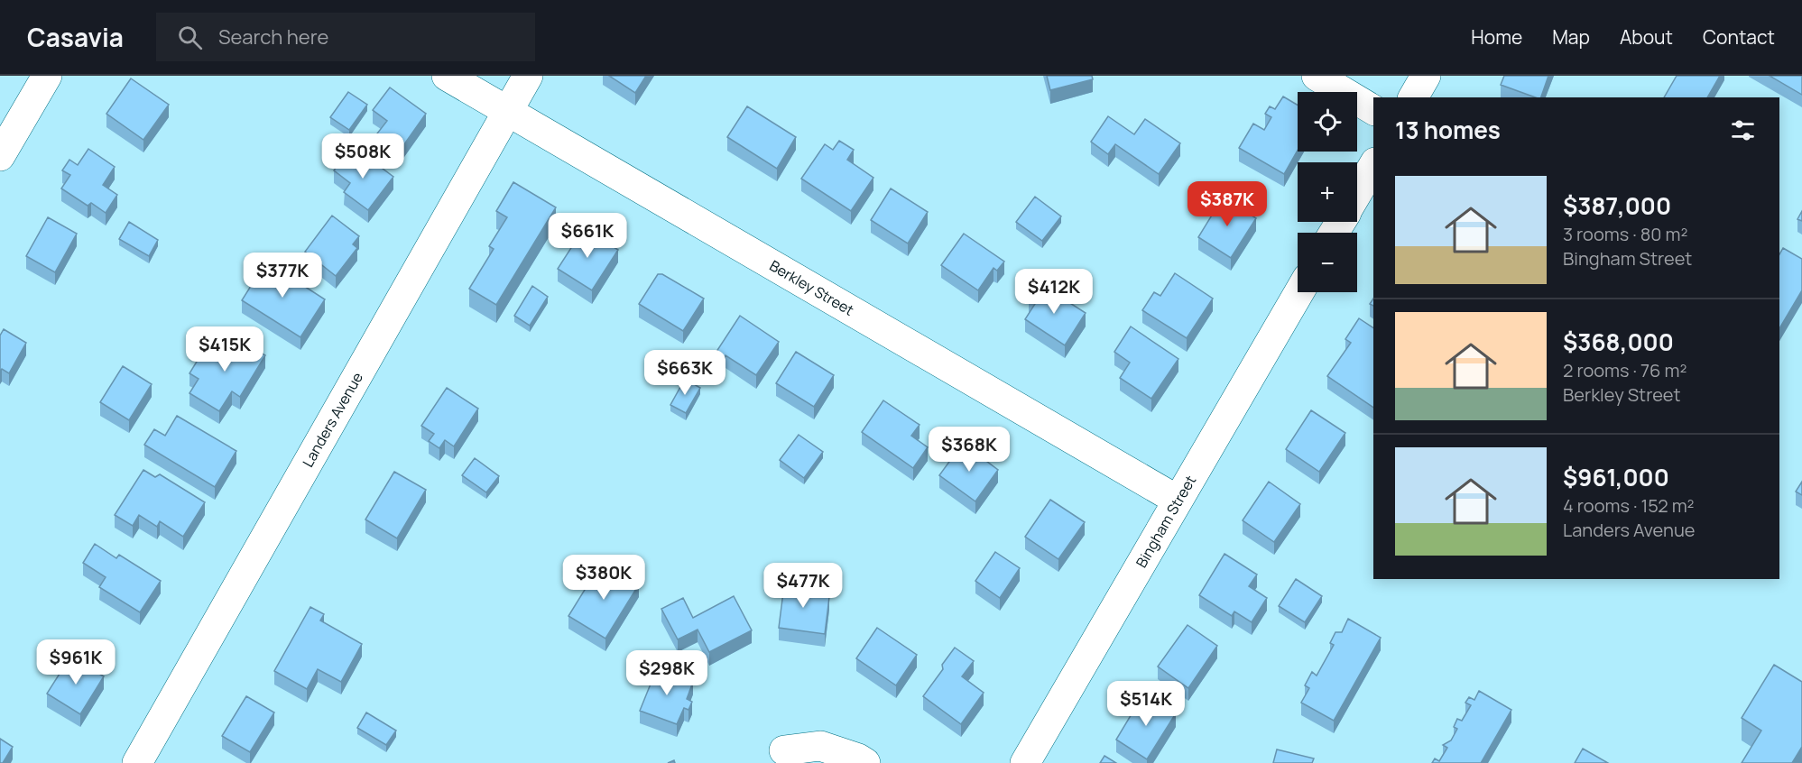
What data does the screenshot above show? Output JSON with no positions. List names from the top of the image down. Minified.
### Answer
{"streets":{"street":["Berkley Street","Landers Avenue","Bingham Street"]},"crossings":[["Berkley Street","Landers Avenue"],["Berkley Street","Bingham Street"]],"page":{"header":"Casavia","search":"Search here","nav":["Home","Map","About","Contact"],"map_buttons":["+","−"],"heading":"13 homes","price":["$508K","$387K","$661K","$377K","$412K","$415K","$663K","$368K","$380K","$477K","$961K","$298K","$514K"],"list":[{"name":"$387,000","note":"3 rooms · 80 m² · Bingham Street"},{"name":"$368,000","note":"2 rooms · 76 m² · Berkley Street"},{"name":"$961,000","note":"4 rooms · 152 m² · Landers Avenue"}]}}
